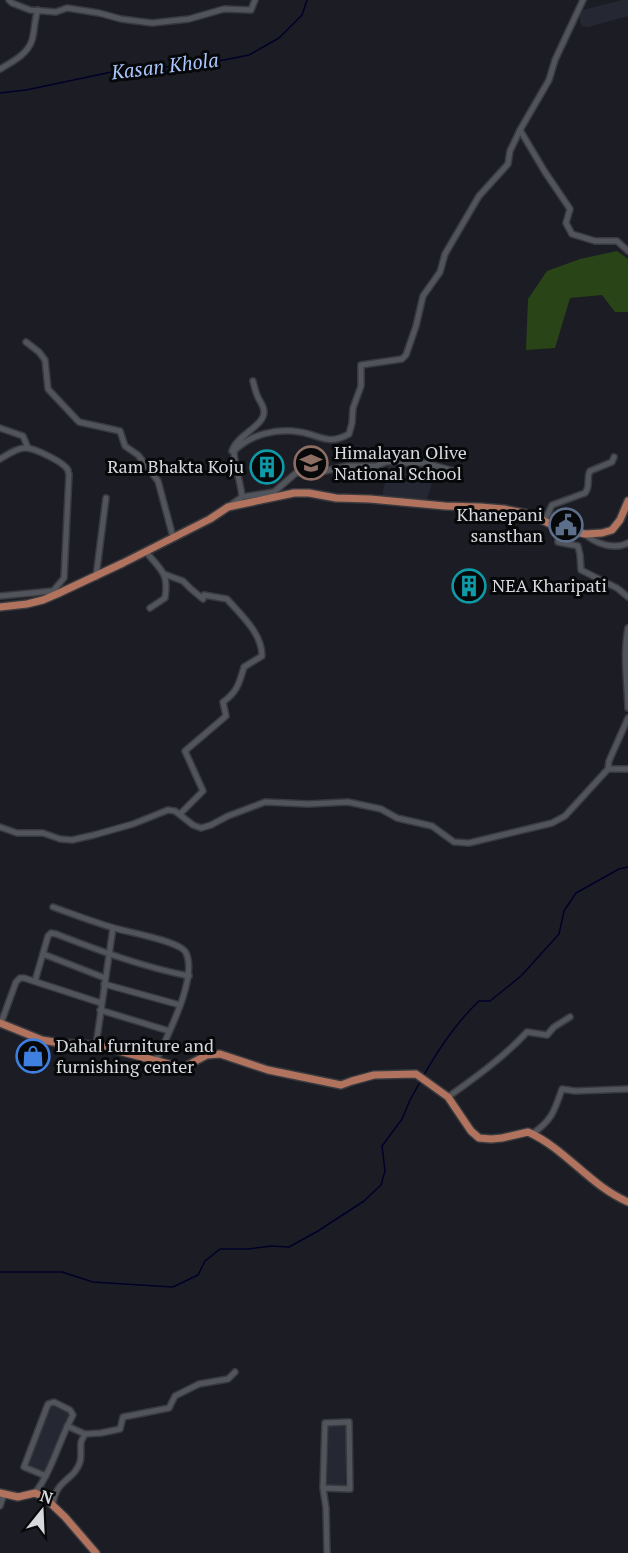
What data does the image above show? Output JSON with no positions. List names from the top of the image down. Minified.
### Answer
{"water":["Kasan Khola"],"places":{"school or university":["Himalayan Olive National School"],"building":["Ram Bhakta Koju","NEA Kharipati"],"public building":["Khanepani sansthan"],"shop":["Dahal furniture and furnishing center"]},"north":"top"}
